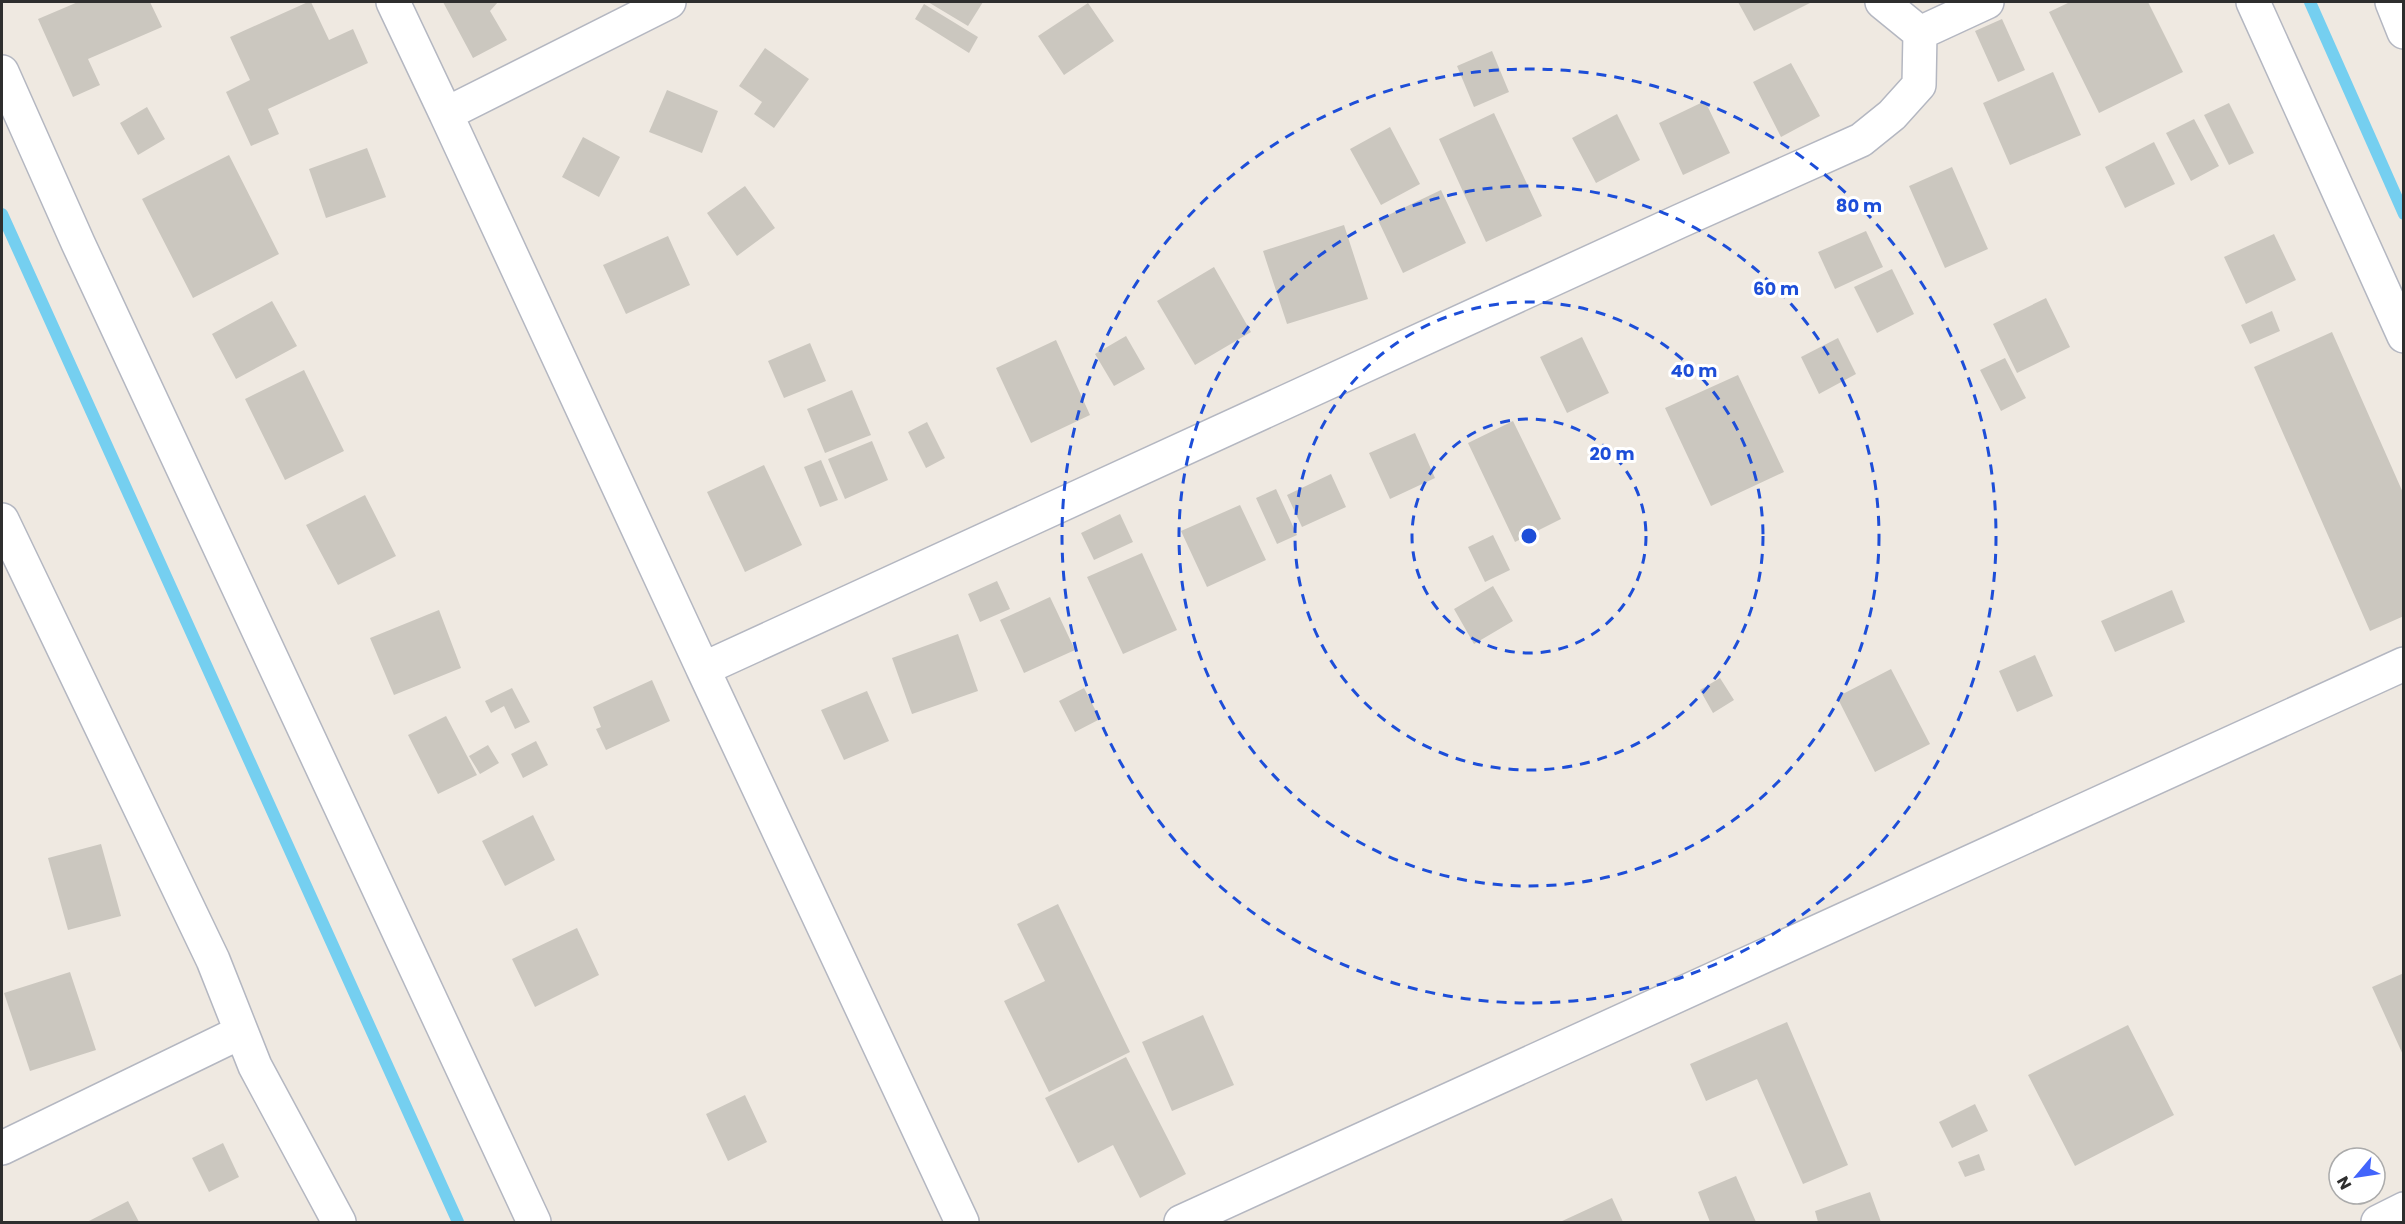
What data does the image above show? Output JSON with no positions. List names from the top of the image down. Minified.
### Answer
{"north":"bottom left","rings":["80 m","60 m","40 m","20 m"]}
